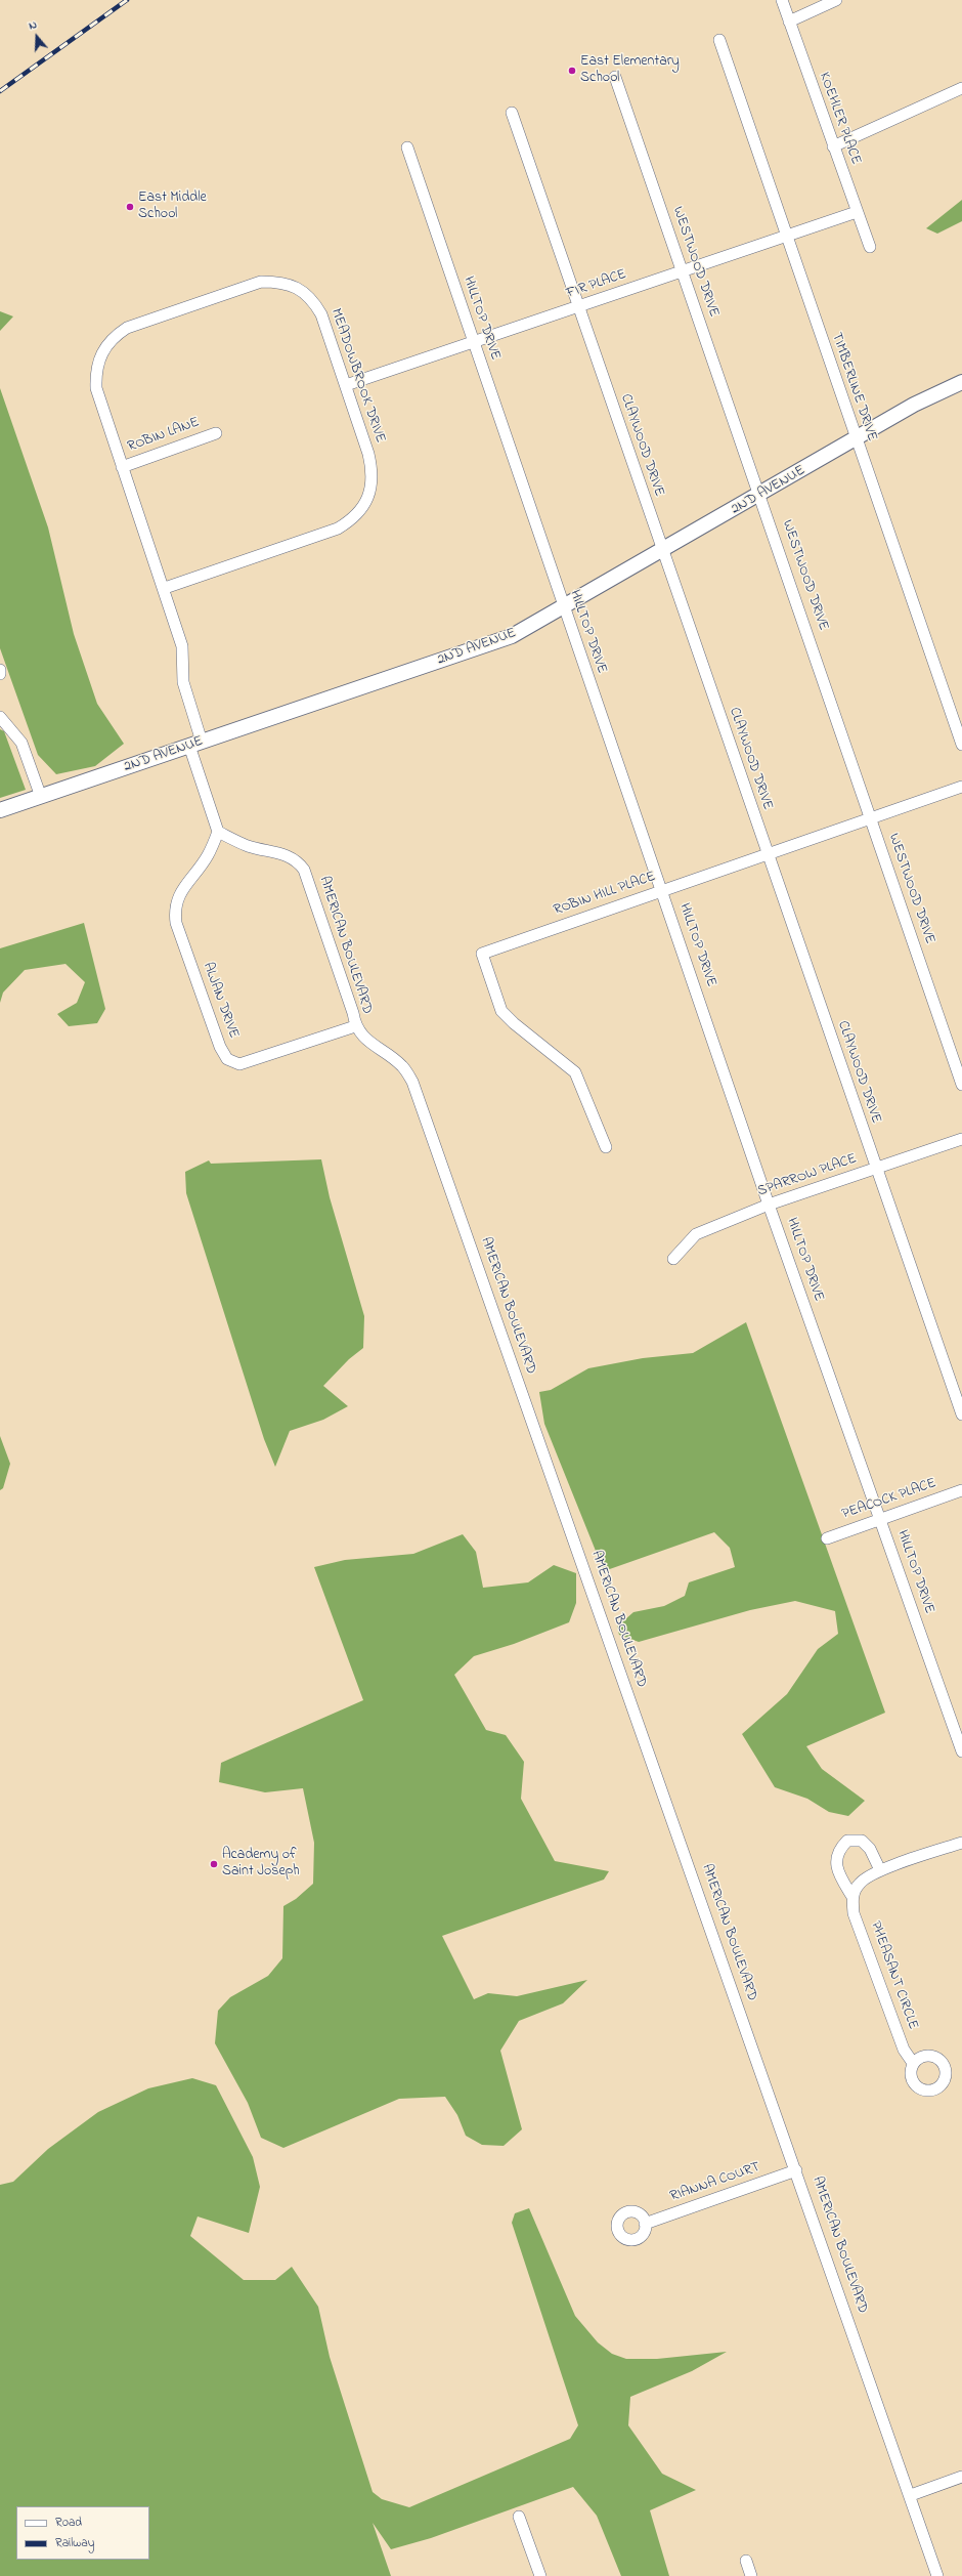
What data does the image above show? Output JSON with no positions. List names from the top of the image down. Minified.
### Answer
{"streets":{"street":["KOEHLER PLACE","WESTWOOD DRIVE","FIR PLACE","HILLTOP DRIVE","MEADOWBROOK DRIVE","TIMBERLINE DRIVE","ROBIN LANE","CLAYWOOD DRIVE","2ND AVENUE","ROBIN HILL PLACE","AMERICAN BOULEVARD","ALJAN DRIVE","SPARROW PLACE","PEACOCK PLACE","PHEASANT CIRCLE","RIANNA COURT"]},"crossings":[["KOEHLER PLACE","FIR PLACE"],["WESTWOOD DRIVE","FIR PLACE"],["WESTWOOD DRIVE","2ND AVENUE"],["WESTWOOD DRIVE","ROBIN HILL PLACE"],["FIR PLACE","HILLTOP DRIVE"],["FIR PLACE","MEADOWBROOK DRIVE"],["FIR PLACE","TIMBERLINE DRIVE"],["FIR PLACE","CLAYWOOD DRIVE"],["HILLTOP DRIVE","2ND AVENUE"],["HILLTOP DRIVE","ROBIN HILL PLACE"],["HILLTOP DRIVE","SPARROW PLACE"],["HILLTOP DRIVE","PEACOCK PLACE"],["MEADOWBROOK DRIVE","ROBIN LANE"],["MEADOWBROOK DRIVE","2ND AVENUE"],["TIMBERLINE DRIVE","2ND AVENUE"],["CLAYWOOD DRIVE","2ND AVENUE"],["CLAYWOOD DRIVE","ROBIN HILL PLACE"],["CLAYWOOD DRIVE","SPARROW PLACE"],["AMERICAN BOULEVARD","ALJAN DRIVE"],["AMERICAN BOULEVARD","RIANNA COURT"]],"places":["East Elementary School","East Middle School","Academy of Saint Joseph"],"legend":["Road","Railway"],"north":"top"}
